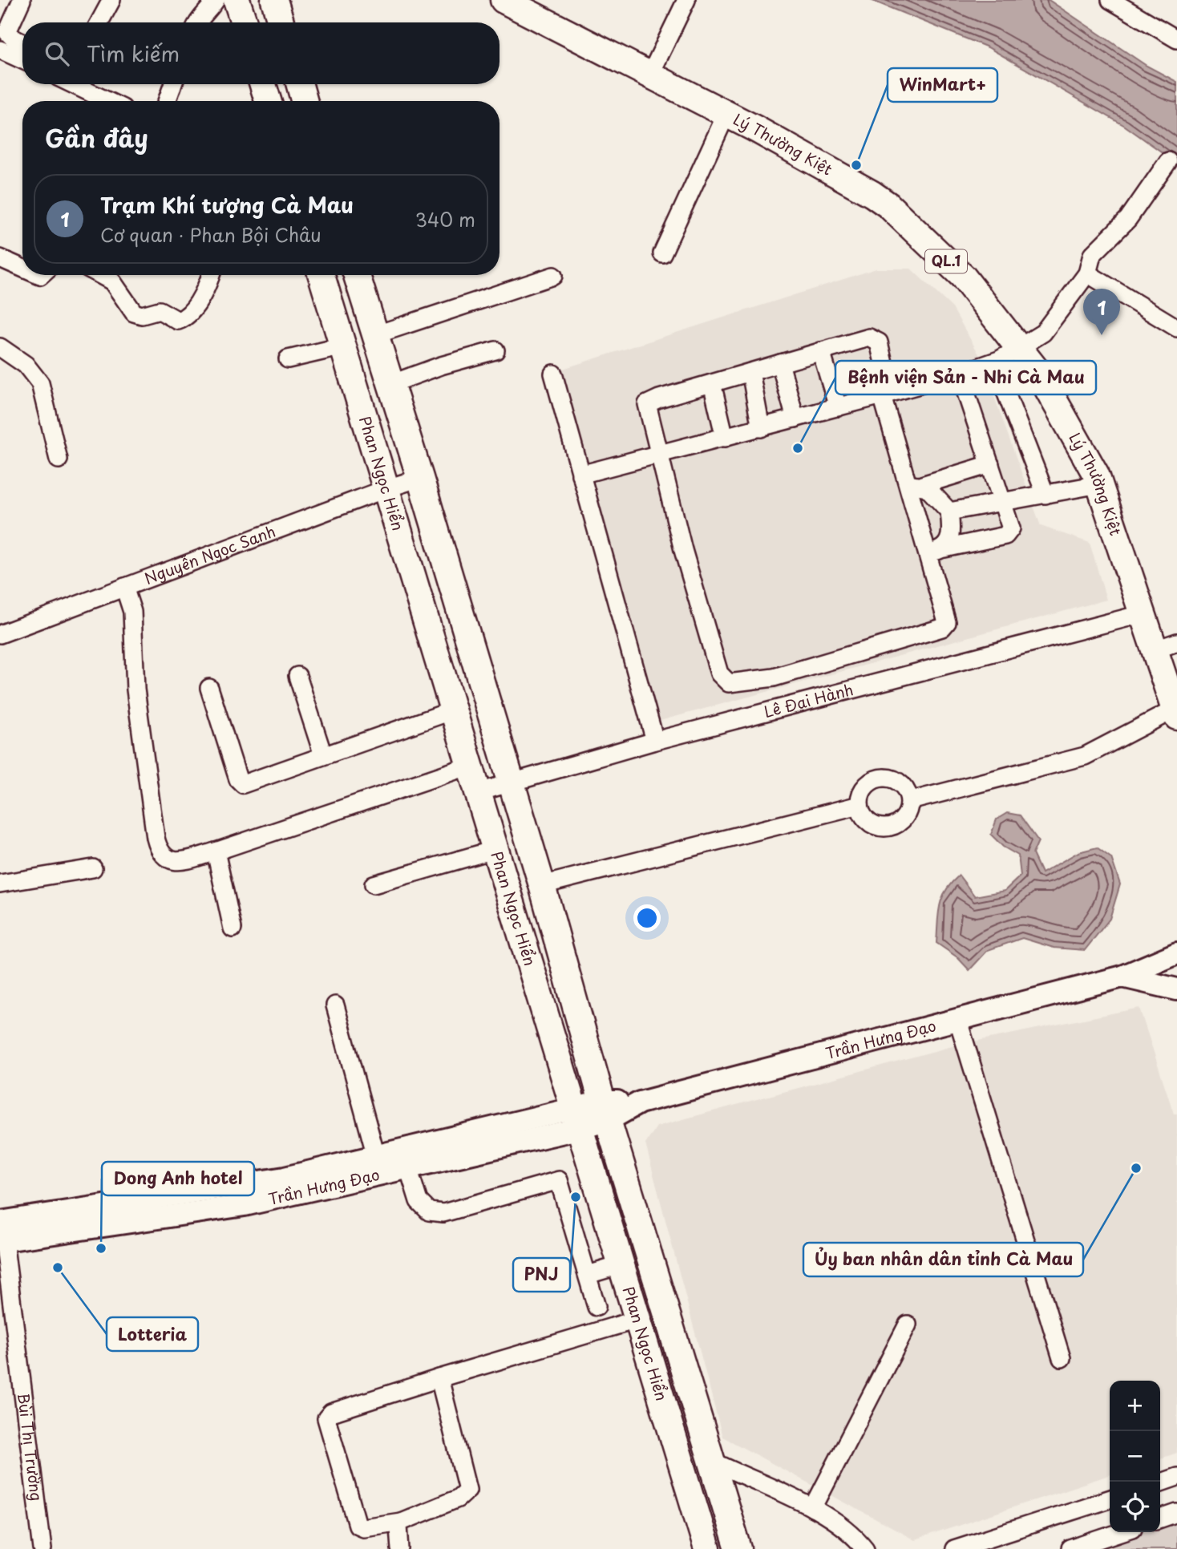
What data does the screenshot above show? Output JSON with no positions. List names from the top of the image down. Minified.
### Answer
{"streets":{"highway":["Lý Thường Kiệt","QL.1","Phan Ngọc Hiển"],"main road":["Trần Hưng Đạo"],"street":["Nguyễn Ngọc Sanh","Lê Đại Hành","Bùi Thị Trường"]},"crossings":[["Lý Thường Kiệt","Lê Đại Hành"],["Phan Ngọc Hiển","Nguyễn Ngọc Sanh"],["Phan Ngọc Hiển","Lê Đại Hành"],["Phan Ngọc Hiển","Trần Hưng Đạo"],["Trần Hưng Đạo","Bùi Thị Trường"]],"places":["WinMart+","Bệnh viện Sản - Nhi Cà Mau","Ủy ban nhân dân tỉnh Cà Mau","PNJ","Dong Anh hotel","Lotteria"],"page":{"search":"Tìm kiếm","heading":"Gần đây","list":[{"mark":"1","name":"Trạm Khí tượng Cà Mau","note":"Cơ quan · Phan Bội Châu","value":"340 m"}],"pins":"1","map_buttons":["+","−"]}}
